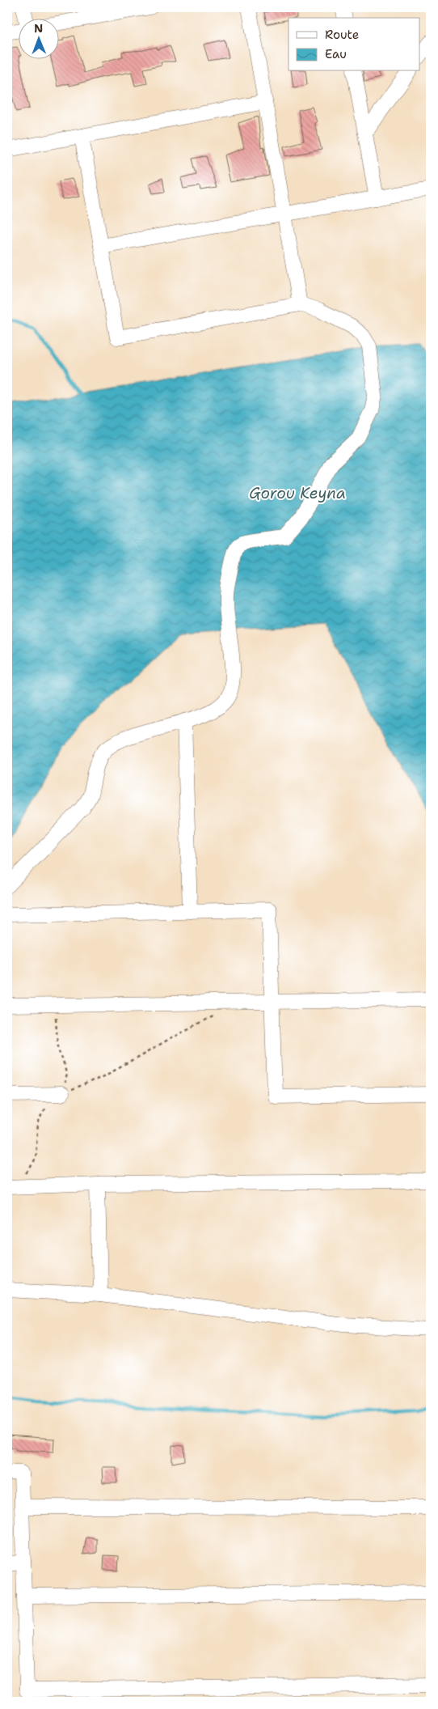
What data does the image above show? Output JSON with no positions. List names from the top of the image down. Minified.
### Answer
{"water":["Gorou Keyna"],"legend":["Route","Eau"],"north":"top"}
